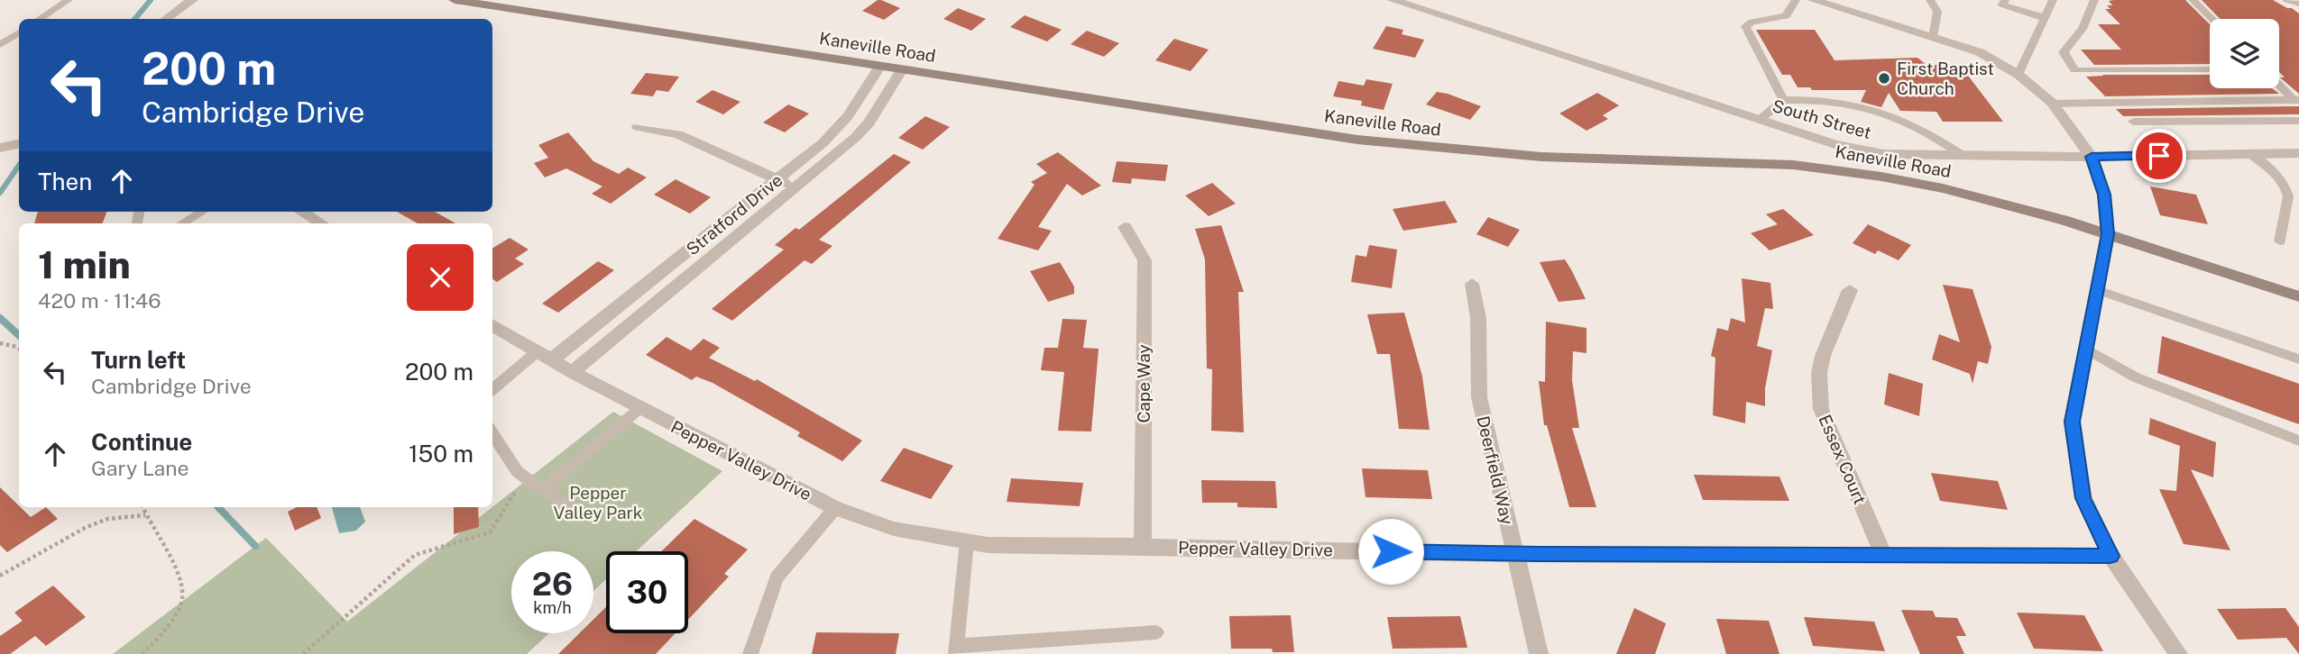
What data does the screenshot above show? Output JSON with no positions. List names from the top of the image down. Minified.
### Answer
{"streets":{"main road":["Kaneville Road"],"street":["South Street","Stratford Drive","Cape Way","Essex Court","Pepper Valley Drive","Deerfield Way"]},"crossings":[["Kaneville Road","Stratford Drive"],["Stratford Drive","Pepper Valley Drive"],["Cape Way","Pepper Valley Drive"],["Essex Court","Pepper Valley Drive"],["Pepper Valley Drive","Deerfield Way"]],"parks":["Pepper Valley Park"],"places":["First Baptist Church"],"page":{"turn":["200 m","Cambridge Drive"],"then":"Then","heading":["1 min","420 m · 11:46"],"list":[{"name":"Turn left","note":"Cambridge Drive","value":"200 m"},{"name":"Continue","note":"Gary Lane","value":"150 m"}],"speed":"26 km/h","limit":"30"}}
